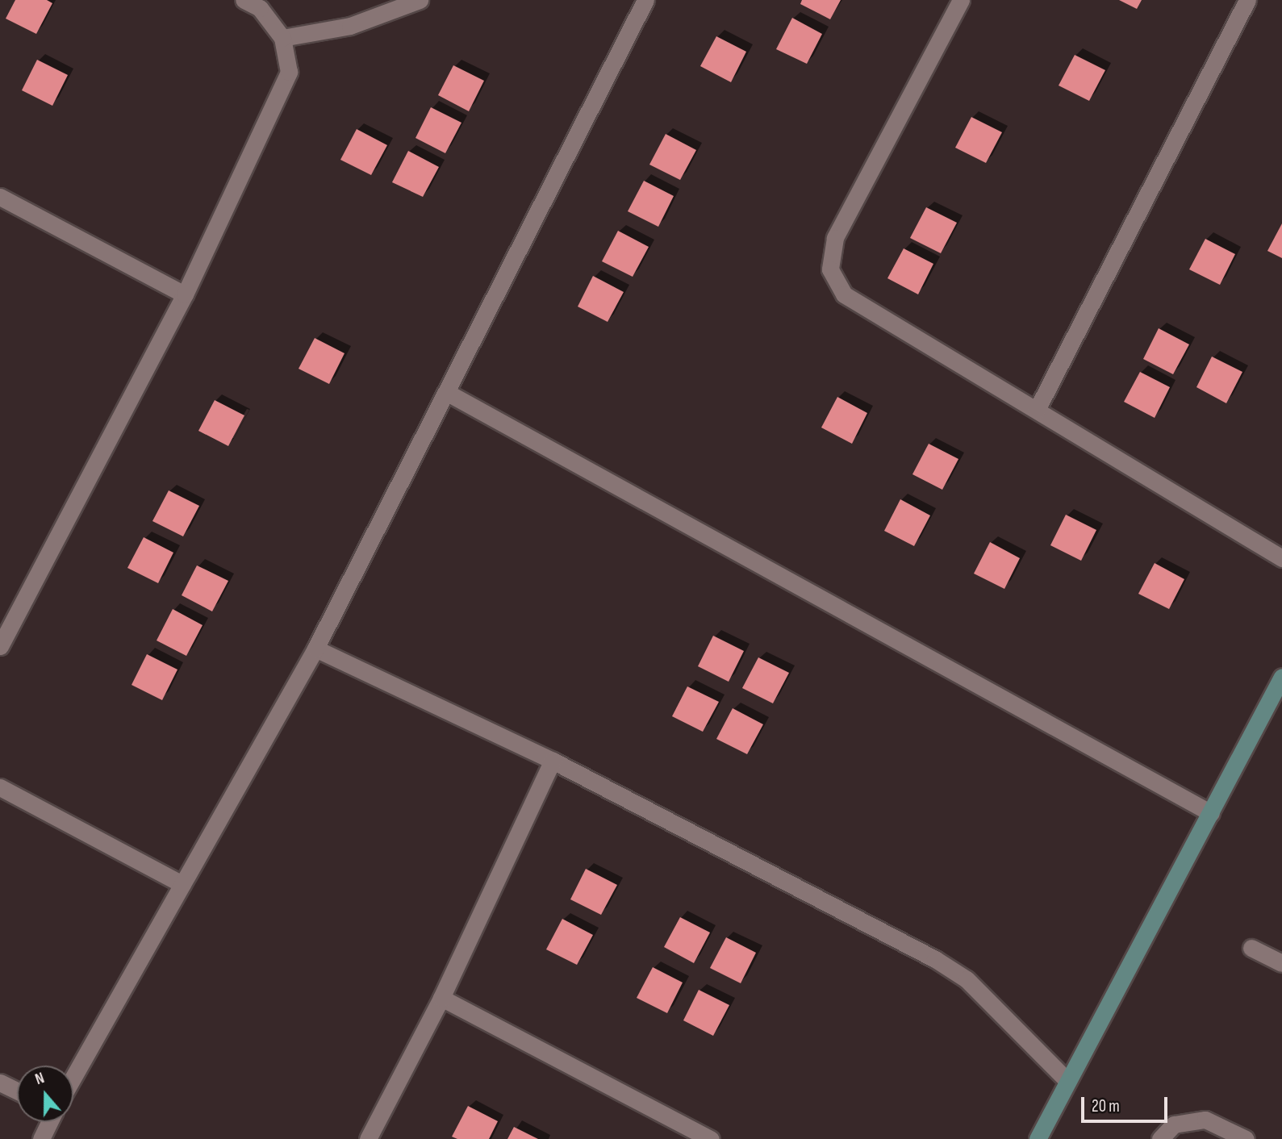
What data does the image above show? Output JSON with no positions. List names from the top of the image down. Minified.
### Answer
{"scale_bar":"20 m","north":"top"}
